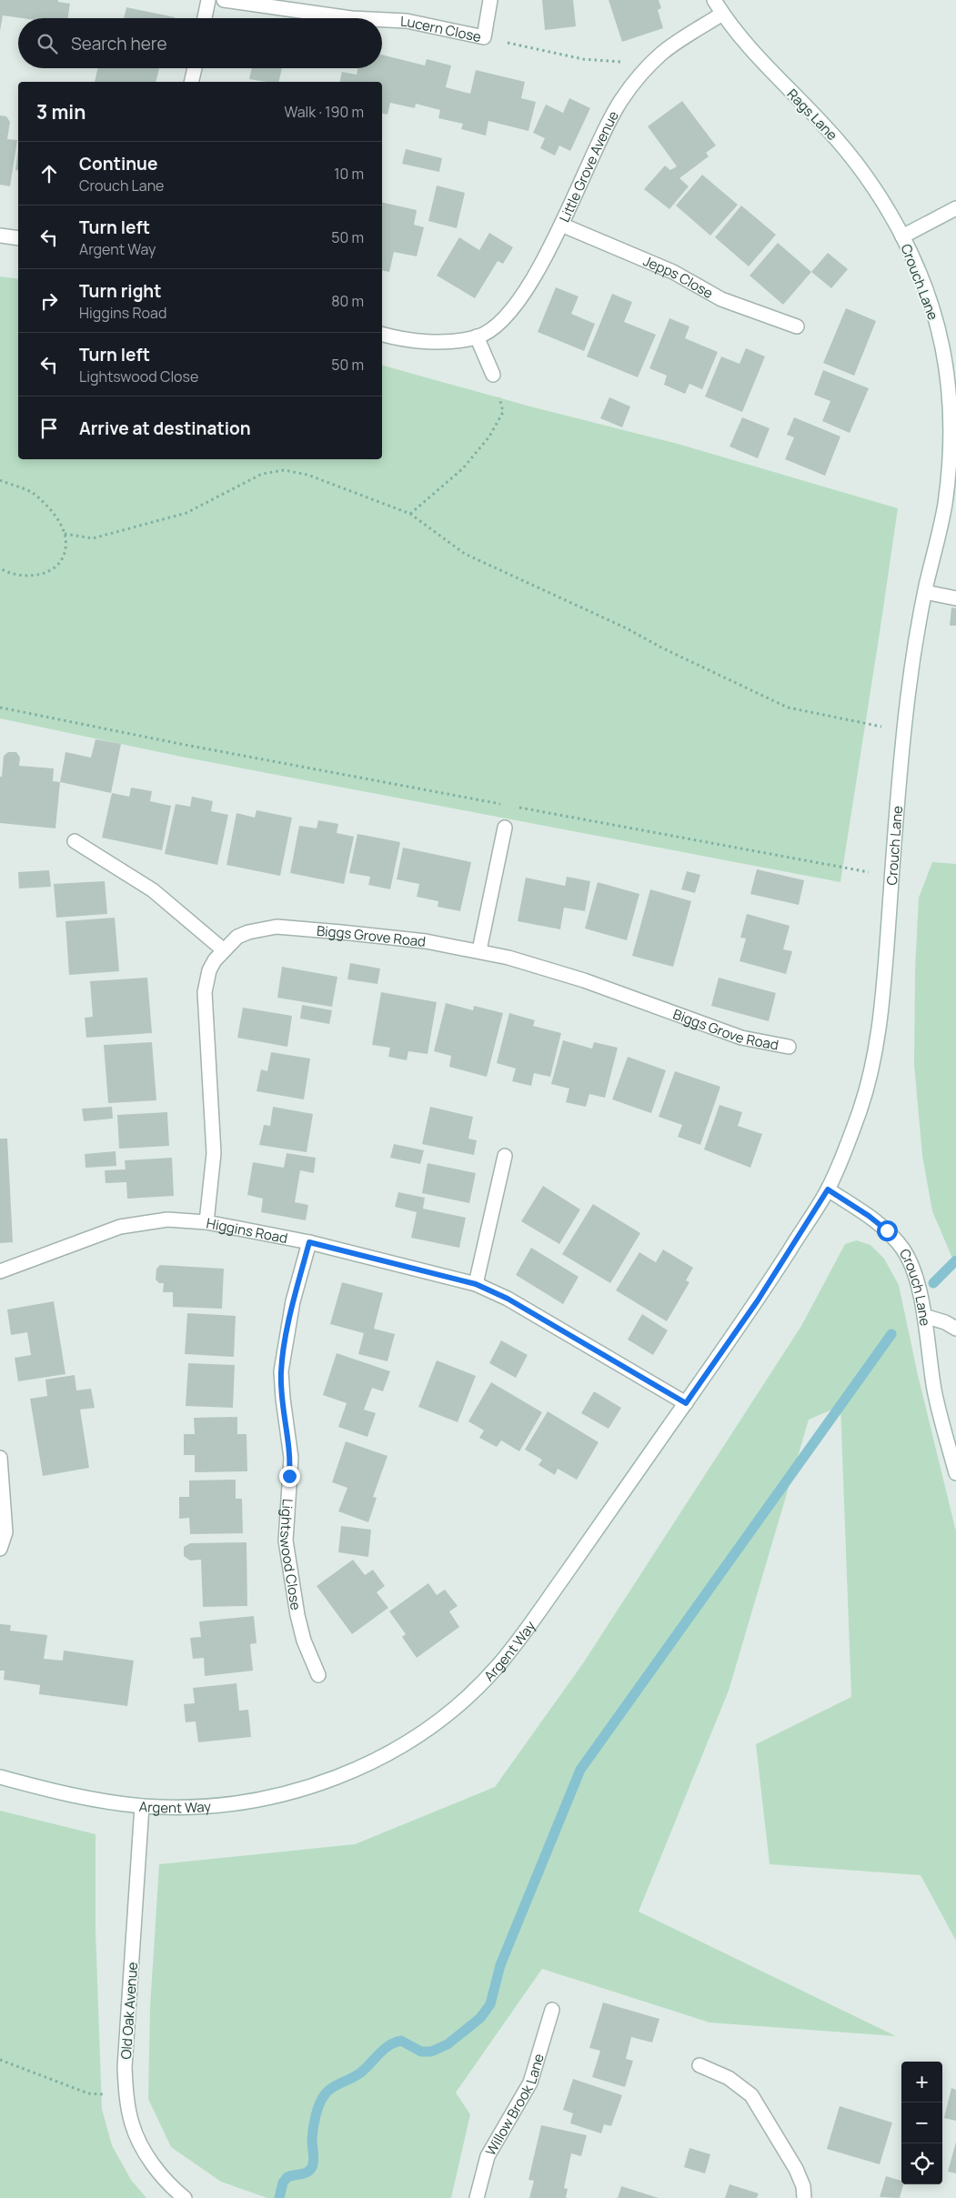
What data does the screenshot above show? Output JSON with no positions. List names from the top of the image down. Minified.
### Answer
{"streets":{"street":["Lucern Close","Rags Lane","Little Grove Avenue","Jepps Close","Crouch Lane","Biggs Grove Road","Higgins Road","Lightswood Close","Argent Way","Old Oak Avenue","Willow Brook Lane"]},"crossings":[["Rags Lane","Little Grove Avenue"],["Rags Lane","Crouch Lane"],["Little Grove Avenue","Jepps Close"],["Crouch Lane","Argent Way"],["Biggs Grove Road","Higgins Road"],["Higgins Road","Lightswood Close"],["Higgins Road","Argent Way"],["Argent Way","Old Oak Avenue"]],"page":{"search":"Search here","heading":["3 min","Walk · 190 m"],"list":[["Continue","Crouch Lane","10 m"],["Turn left","Argent Way","50 m"],["Turn right","Higgins Road","80 m"],["Turn left","Lightswood Close","50 m"],"Arrive at destination"],"map_buttons":["+","−"]}}
